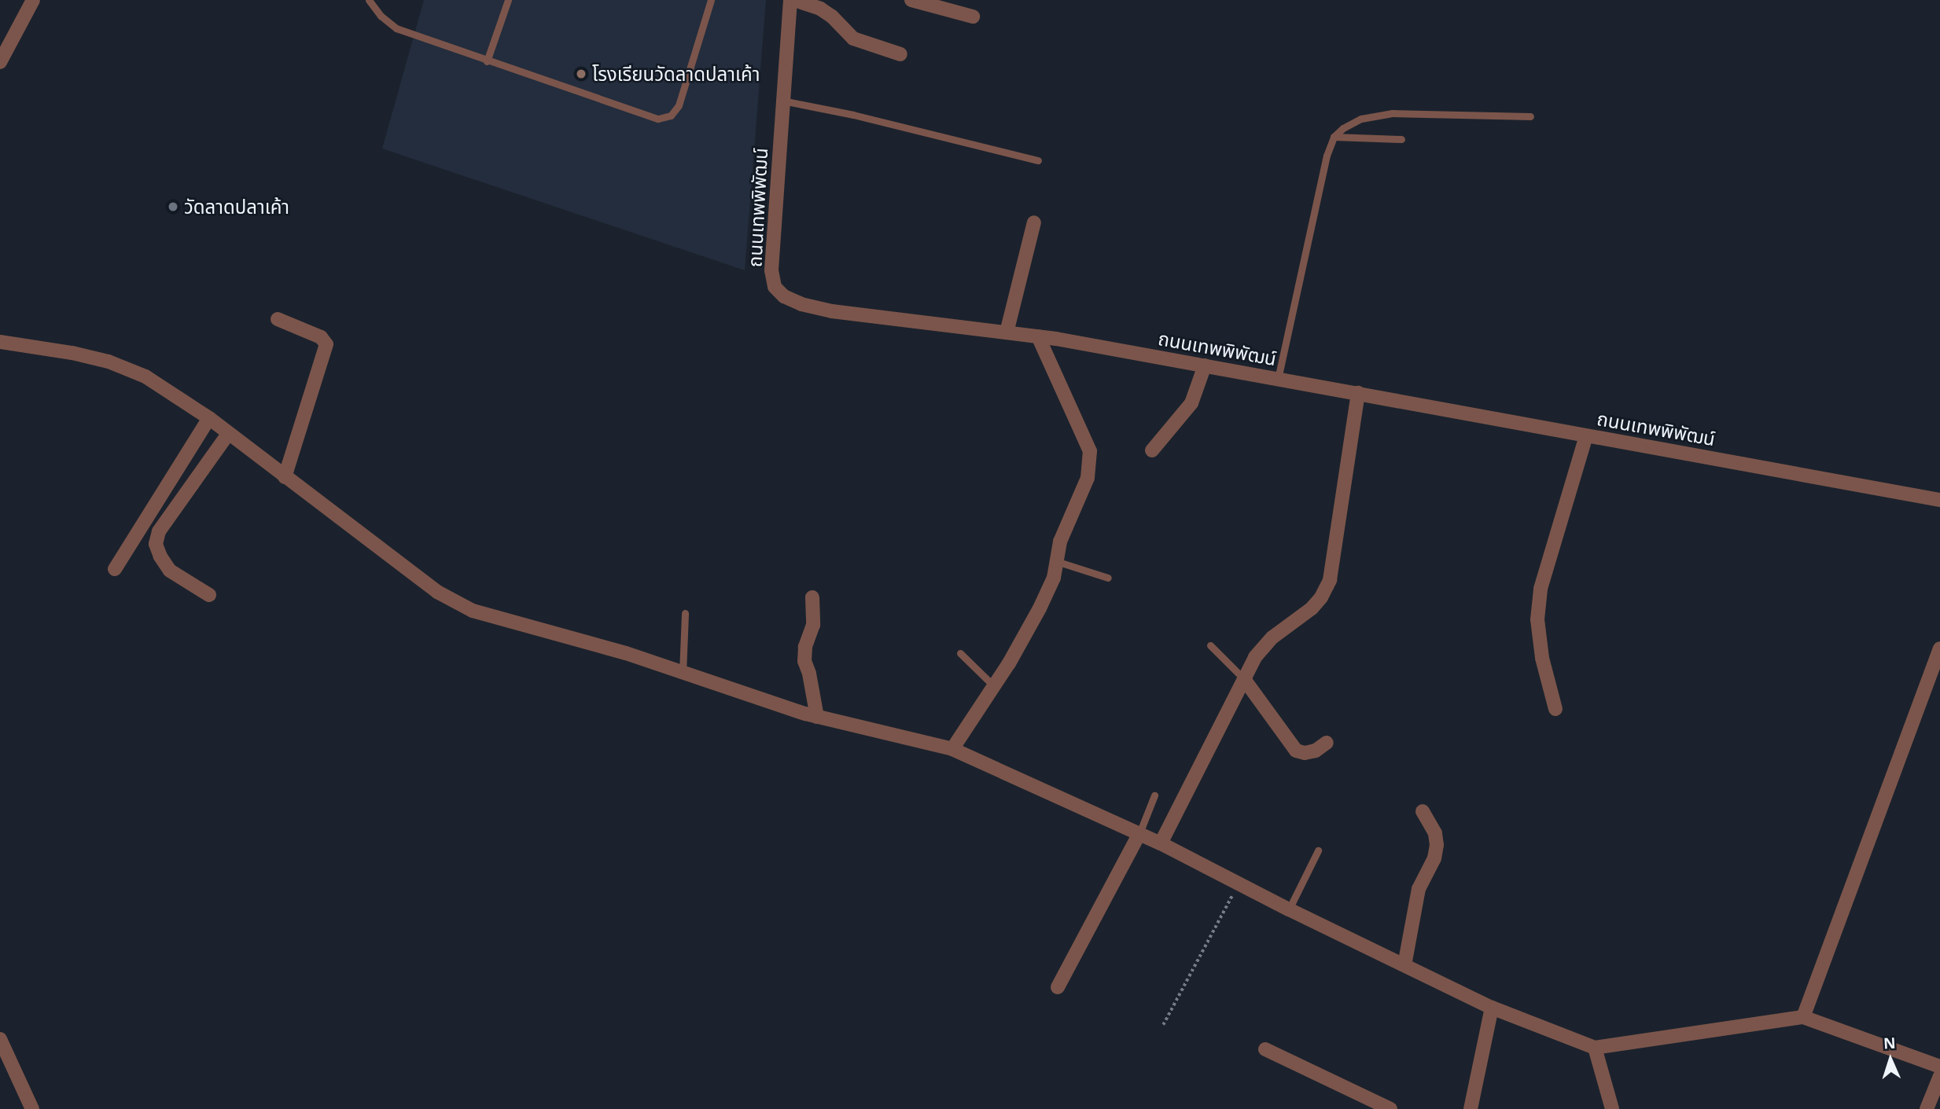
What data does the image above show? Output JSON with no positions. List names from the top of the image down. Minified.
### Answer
{"streets":{"street":["ถนนเทพพิพัฒน์"]},"places":["โรงเรียนวัดลาดปลาเค้า","วัดลาดปลาเค้า"],"north":"top"}
